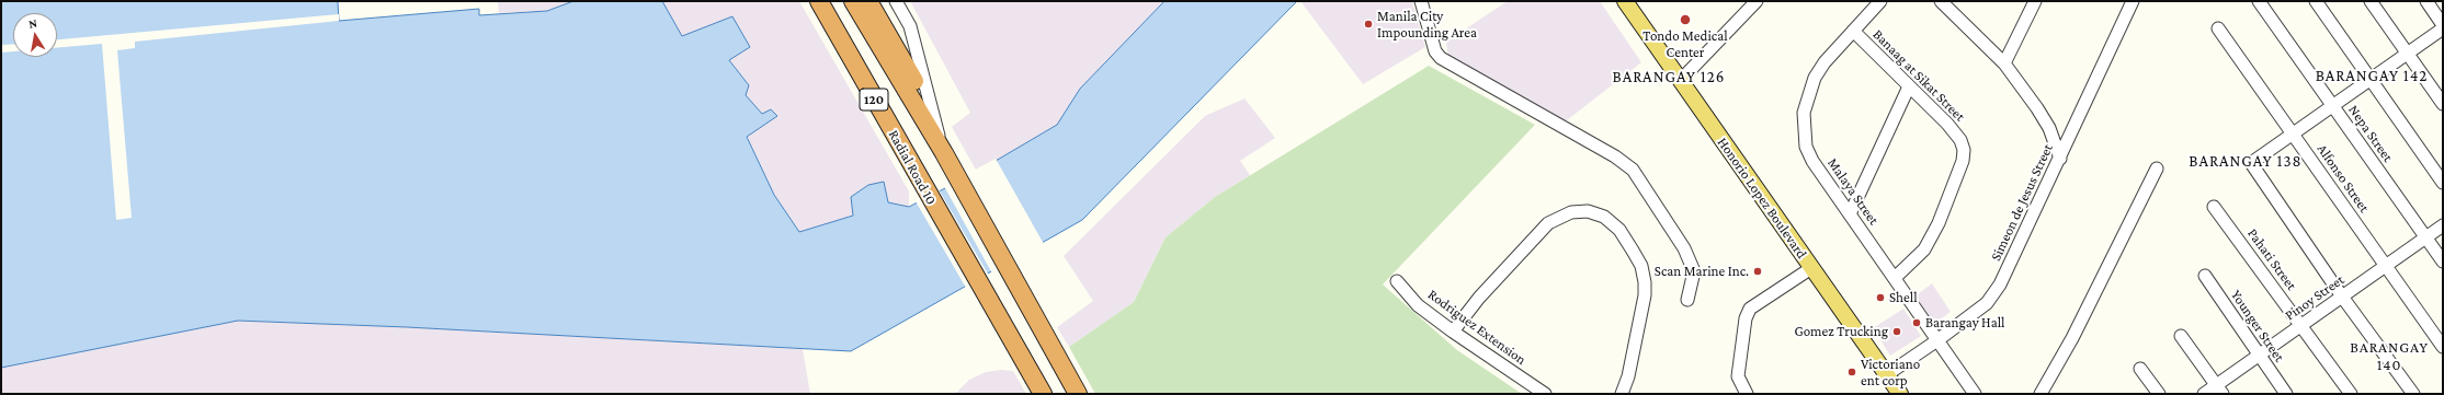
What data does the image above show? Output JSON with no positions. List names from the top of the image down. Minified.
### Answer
{"streets":{"highway":["120","Radial Road 10"],"main road":["Honorio Lopez Boulevard"],"street":["Banaag at Sikat Street","Nepa Street","Alfonso Street","Malaya Street","Simeon de Jesus Street","Pahati Street","Pinoy Street","Younger Street","Rodriguez Extension"]},"crossings":[["Banaag at Sikat Street","Malaya Street"],["Nepa Street","Pinoy Street"],["Alfonso Street","Pinoy Street"],["Malaya Street","Simeon de Jesus Street"],["Honorio Lopez Boulevard","Simeon de Jesus Street"],["Pahati Street","Pinoy Street"],["Pinoy Street","Younger Street"]],"districts":["BARANGAY 142","BARANGAY 126","BARANGAY 138","BARANGAY 140"],"places":["Tondo Medical Center","Manila City Impounding Area","Scan Marine Inc.","Shell","Barangay Hall","Gomez Trucking","Victoriano ent corp"],"north":"top"}
